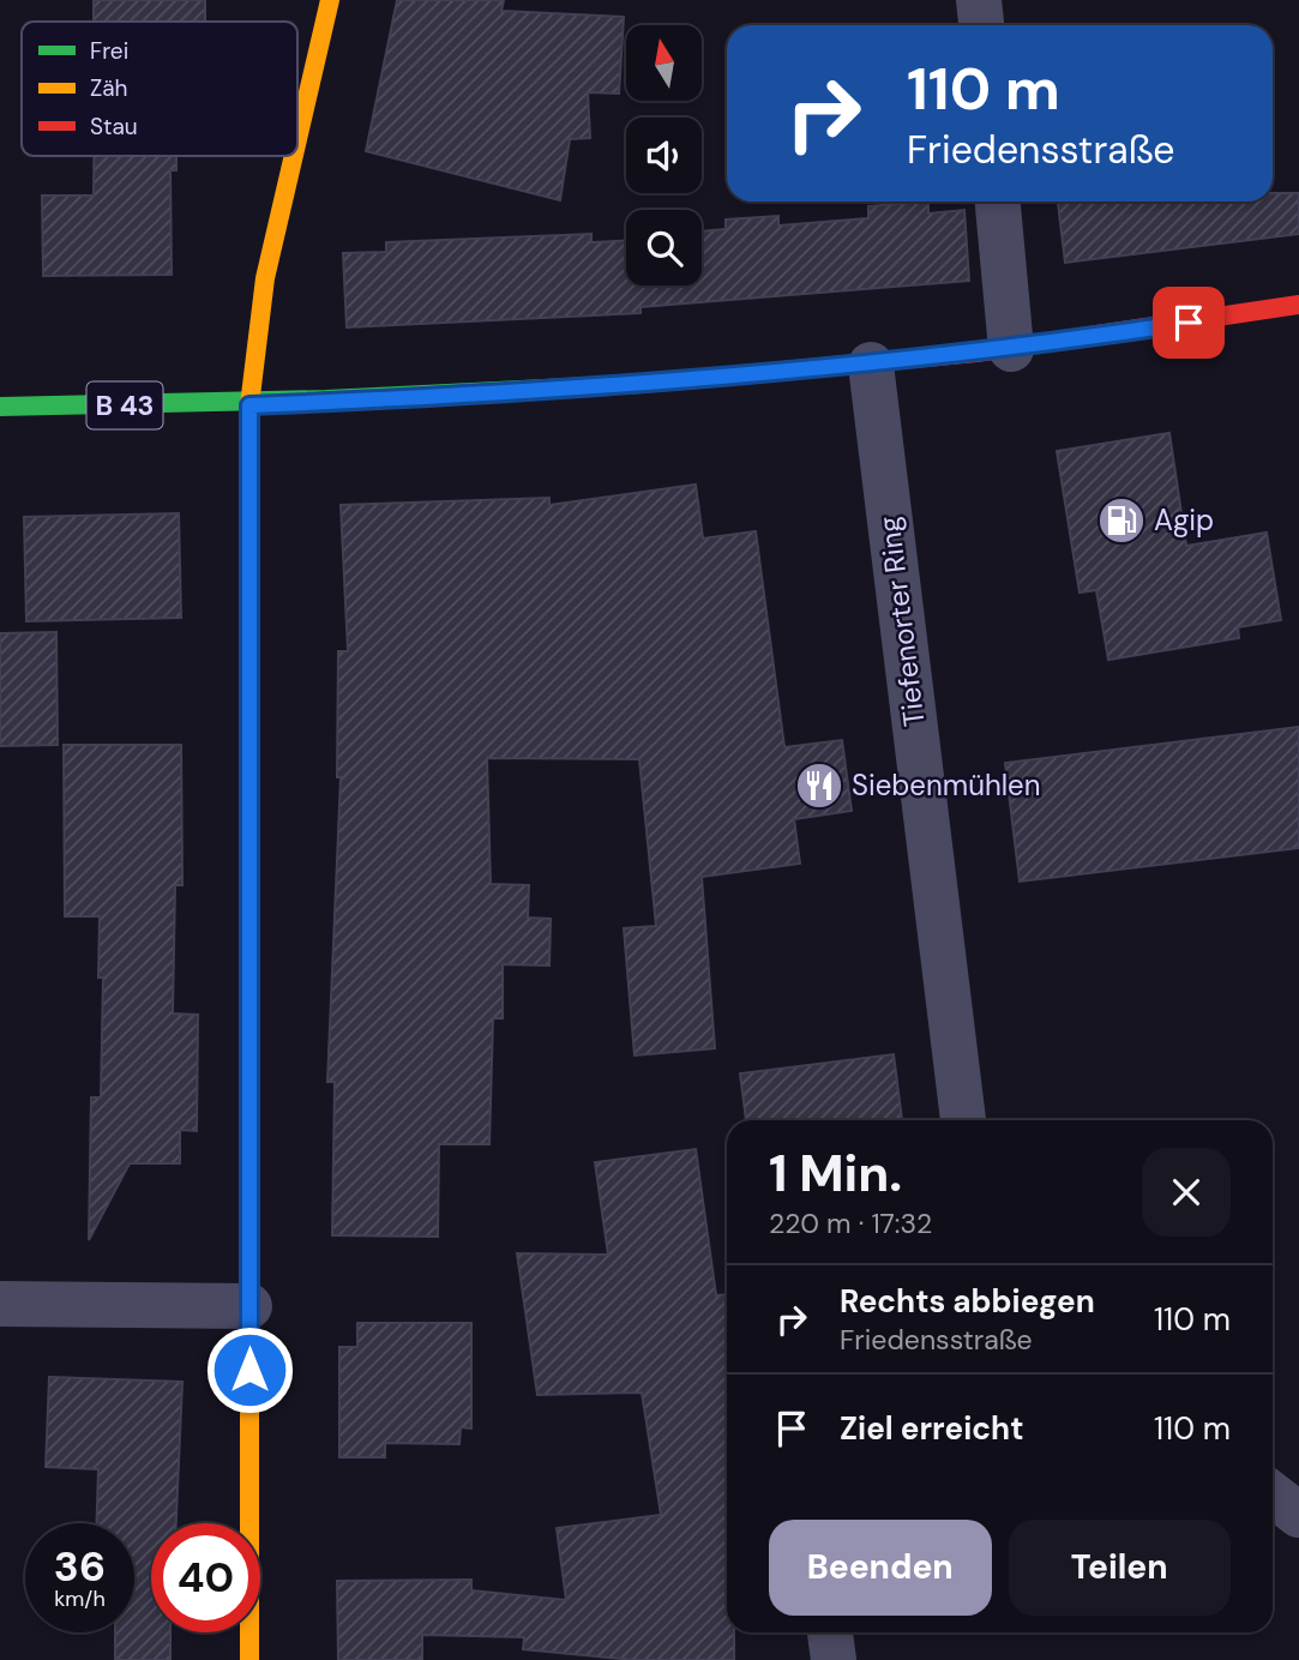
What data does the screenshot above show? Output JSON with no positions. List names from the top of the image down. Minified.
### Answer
{"streets":{"street":["B 43","Tiefenorter Ring"]},"crossings":[["B 43","Tiefenorter Ring"]],"places":{"fuel station":["Agip"],"restaurant":["Siebenmühlen"]},"legend":["Frei","Zäh","Stau"],"north":"top","page":{"turn":["110 m","Friedensstraße"],"heading":["1 Min.","220 m · 17:32"],"list":[{"name":"Rechts abbiegen","note":"Friedensstraße","value":"110 m"},{"name":"Ziel erreicht","value":"110 m"}],"buttons":["Beenden","Teilen"],"speed":"36 km/h","limit":"40"}}
